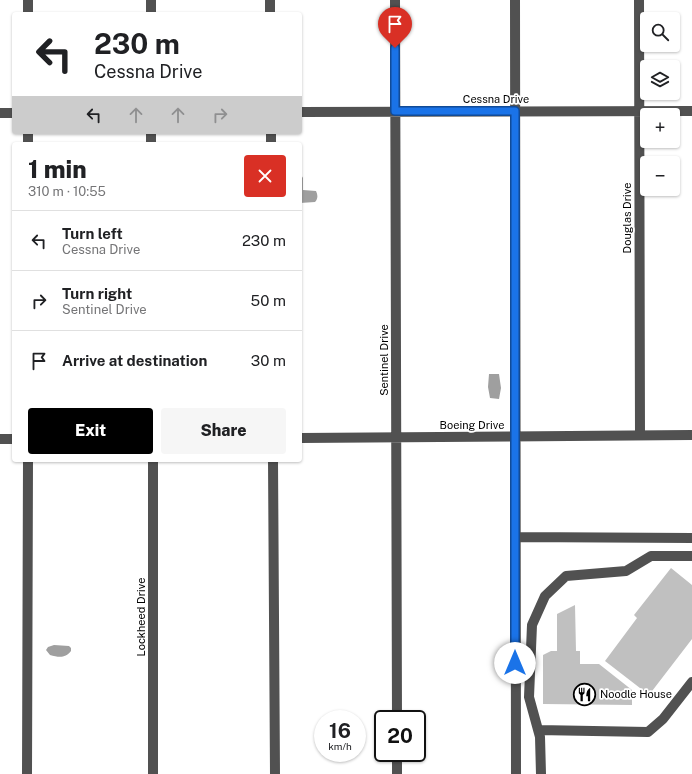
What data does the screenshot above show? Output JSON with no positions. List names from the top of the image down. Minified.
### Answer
{"streets":{"street":["Cessna Drive","Douglas Drive","Sentinel Drive","Boeing Drive","Lockheed Drive"]},"crossings":[["Cessna Drive","Douglas Drive"],["Cessna Drive","Sentinel Drive"],["Douglas Drive","Boeing Drive"],["Sentinel Drive","Boeing Drive"]],"places":{"restaurant":["Noodle House"]},"page":{"map_buttons":["+","−"],"turn":["230 m","Cessna Drive"],"heading":["1 min","310 m · 10:55"],"list":[{"name":"Turn left","note":"Cessna Drive","value":"230 m"},{"name":"Turn right","note":"Sentinel Drive","value":"50 m"},{"name":"Arrive at destination","value":"30 m"}],"buttons":["Exit","Share"],"speed":"16 km/h","limit":"20"}}
